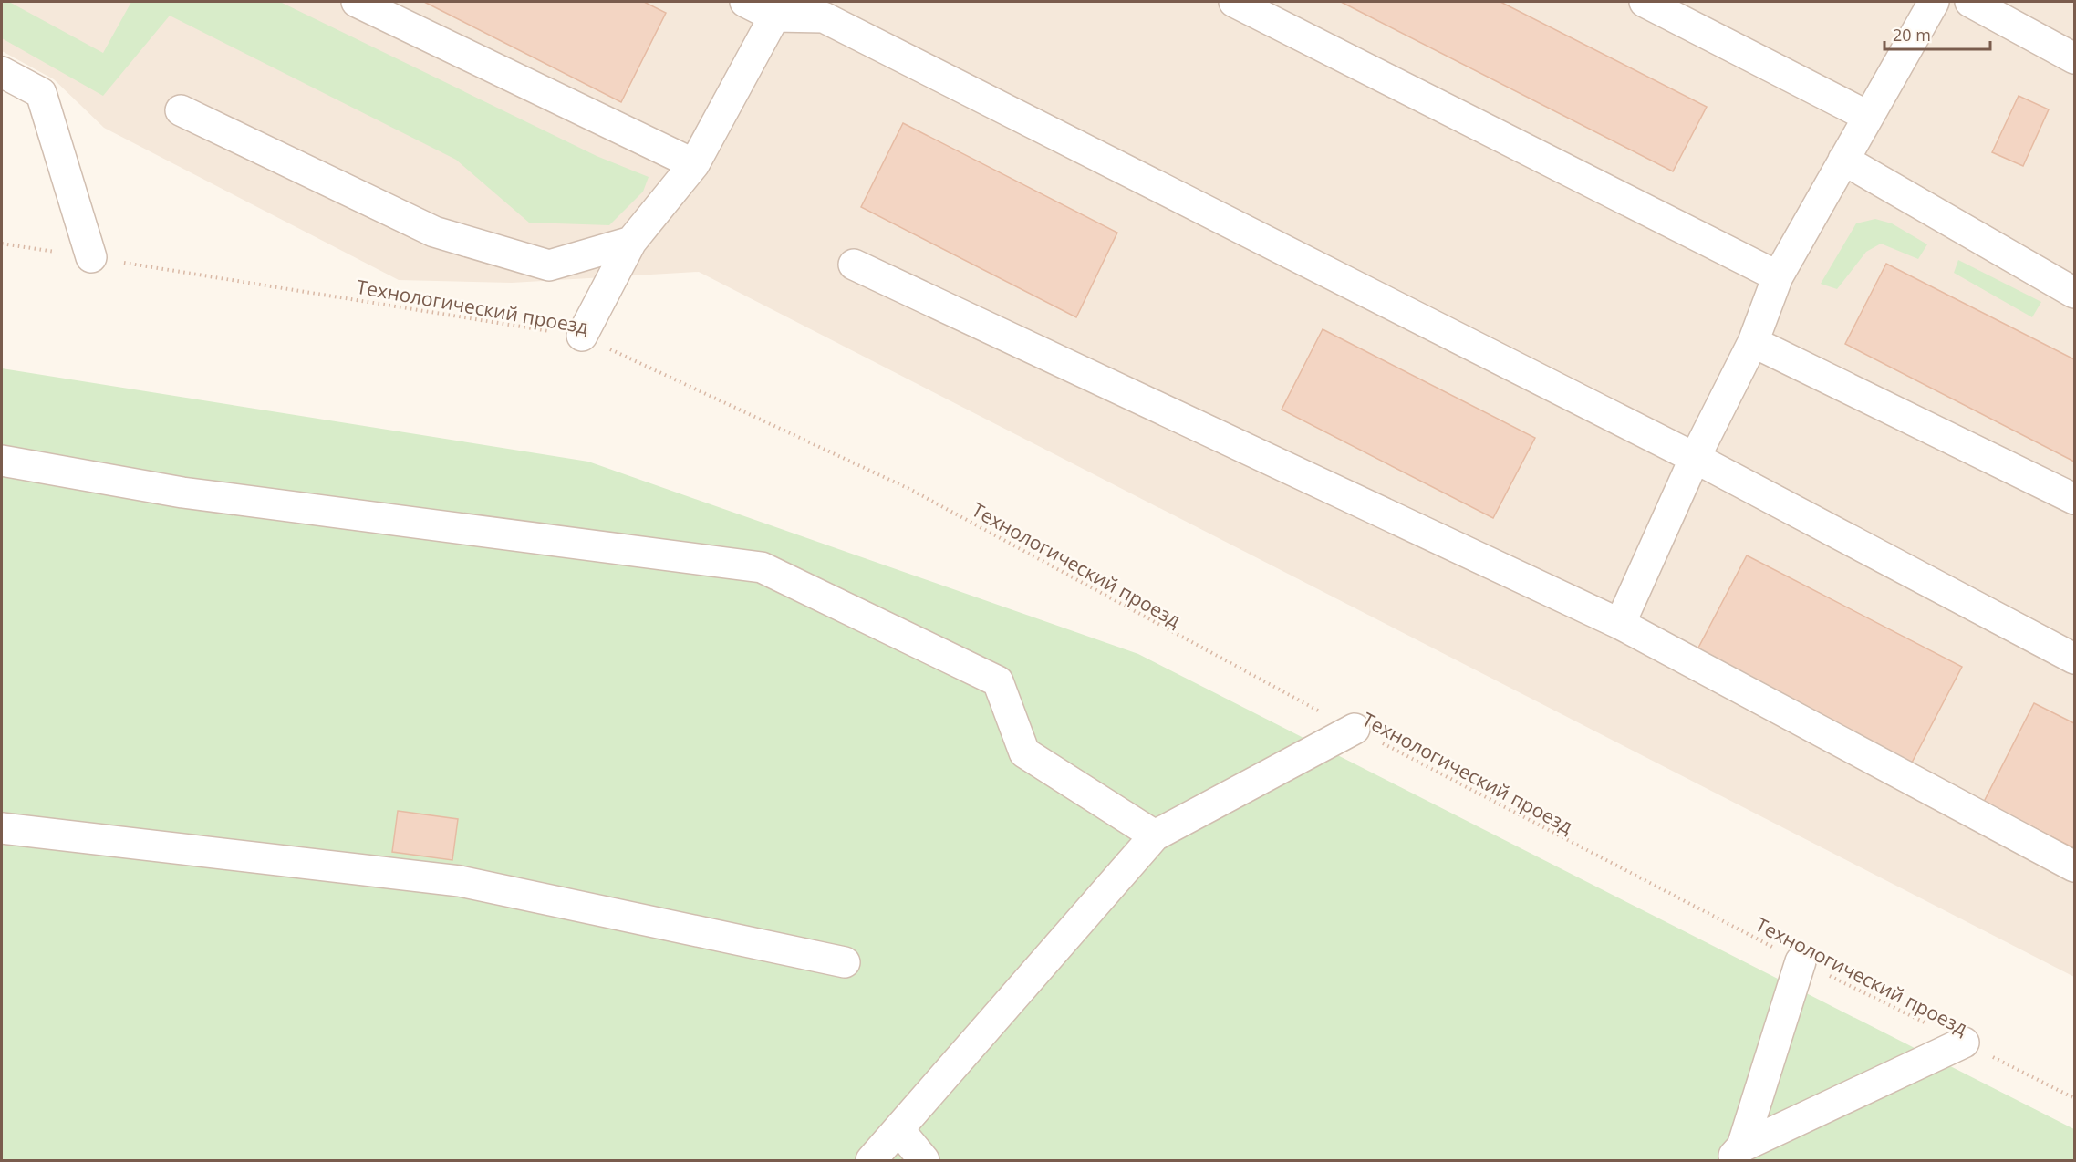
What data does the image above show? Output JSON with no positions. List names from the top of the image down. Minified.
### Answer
{"streets":{"path":["Технологический проезд"]},"scale_bar":"20 m"}
